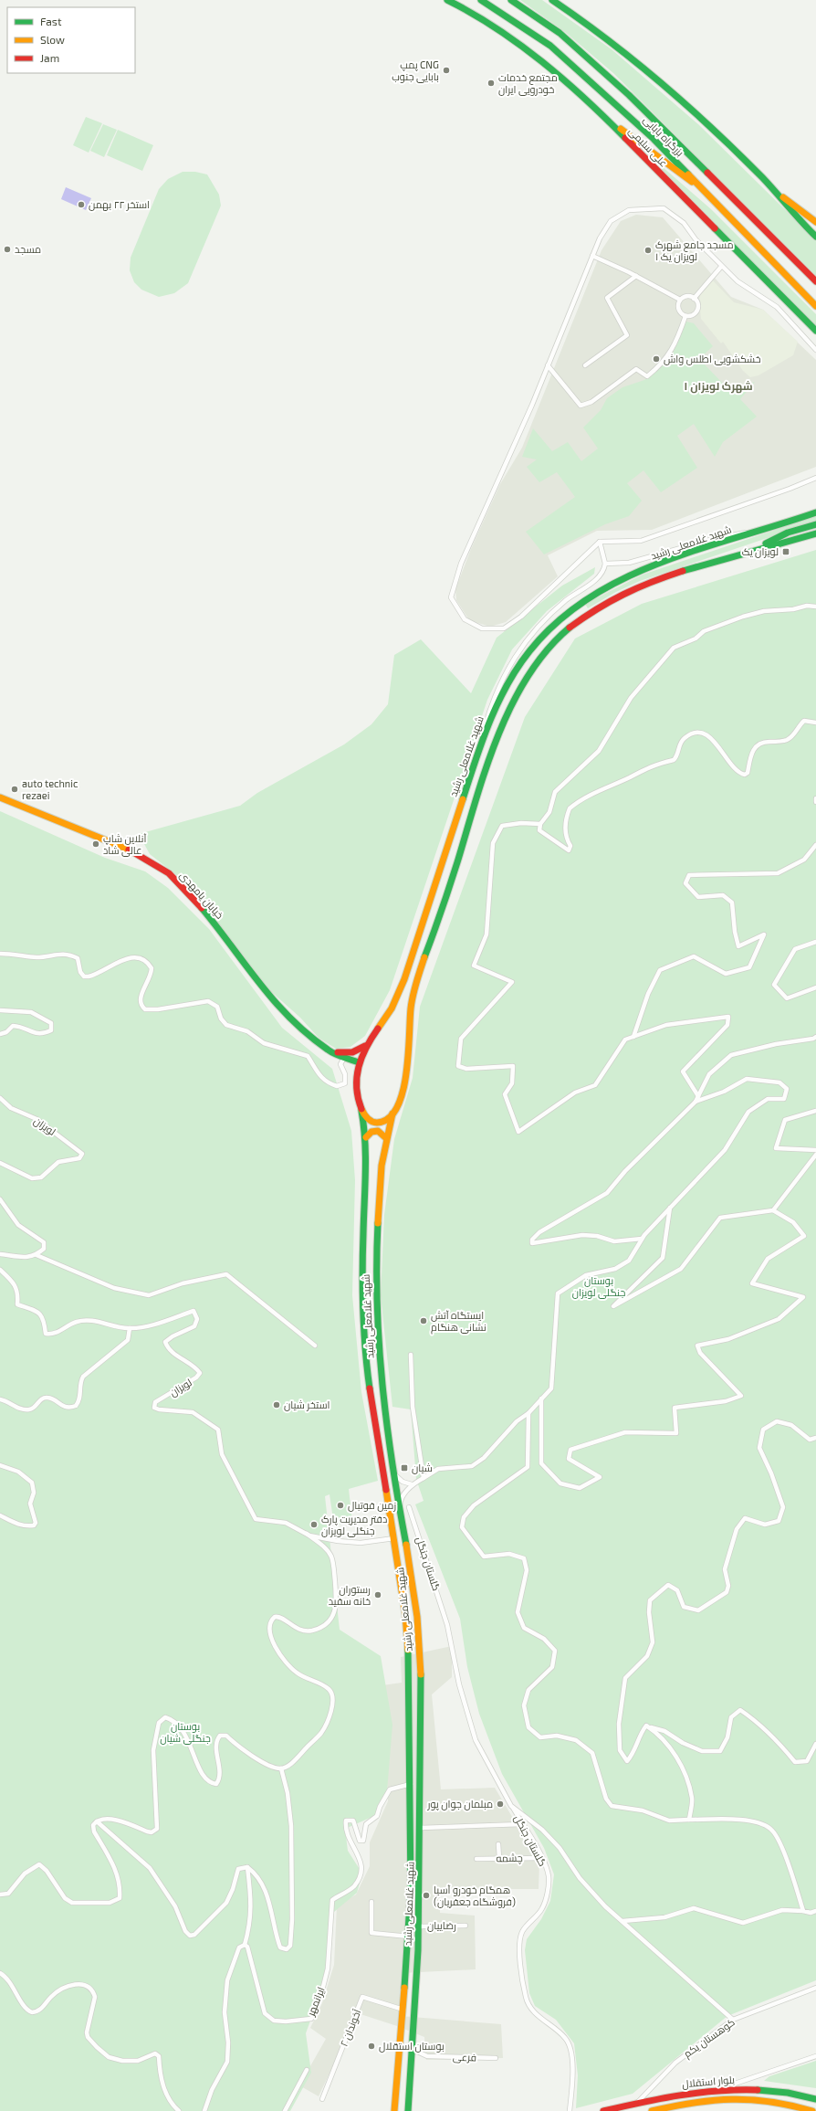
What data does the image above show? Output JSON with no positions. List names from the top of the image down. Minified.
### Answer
{"streets":{"main road":["بزرگراه بابایی","علی سلیمی","شهید غلامعلی رشید","خیابان یامهدی","بلوار استقلال"],"street":["لویزان","گلستان جنگل","چشمه","رضاییان","ایرانمهر","آخوندان ۲","کوهستان یکم","فرعی"]},"crossings":[["شهید غلامعلی رشید","خیابان یامهدی"],["شهید غلامعلی رشید","لویزان"],["شهید غلامعلی رشید","رضاییان"],["شهید غلامعلی رشید","ایرانمهر"],["شهید غلامعلی رشید","آخوندان ۲"],["شهید غلامعلی رشید","فرعی"],["گلستان جنگل","چشمه"],["گلستان جنگل","کوهستان یکم"],["کوهستان یکم","بلوار استقلال"]],"districts":["شهرک لویزان ۱"],"parks":["بوستان جنگلی لویزان","بوستان جنگلی شیان"],"places":{"other":["پمپ CNG بابایی جنوب","مجتمع خدمات خودرویی ایران","استخر ۲۲ بهمن","مسجد","مسجد جامع شهرک لویزان یک ۱","خشکشویی اطلس واش","auto technic rezaei","آنلاین شاپ عالی شاد","ایستگاه آتش نشانی هنگام","استخر شیان","زمین فوتبال","دفتر مدیریت پارک جنگلی لویزان","رستوران خانه سفید","مبلمان جوان پور","همگام خودرو آسیا (فروشگاه جعفریان)","بوستان استقلال"],"transit":["لویزان یک","شیان"]},"legend":["Fast","Slow","Jam"]}
